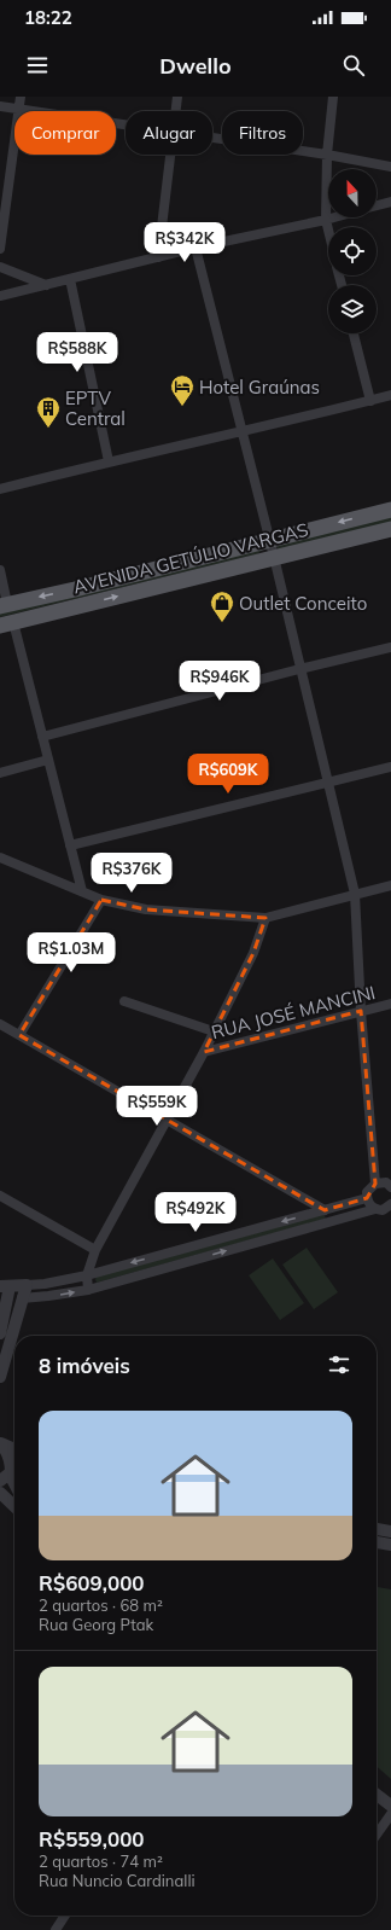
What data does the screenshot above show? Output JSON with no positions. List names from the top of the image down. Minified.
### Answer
{"streets":{"main road":["AVENIDA GETÚLIO VARGAS"],"street":["RUA JOSÉ MANCINI"]},"places":{"hotel":["Hotel Graúnas"],"building":["EPTV Central"],"shop":["Outlet Conceito"]},"north":"top","page":{"status":"18:22","header":"Dwello","chip":["Comprar","Alugar","Filtros"],"price":["R$342K","R$588K","R$946K","R$609K","R$376K","R$1.03M","R$559K","R$492K"],"heading":"8 imóveis","list":[{"name":"R$609,000","note":"2 quartos · 68 m² · Rua Georg Ptak"},{"name":"R$559,000","note":"2 quartos · 74 m² · Rua Nuncio Cardinalli"}]}}
